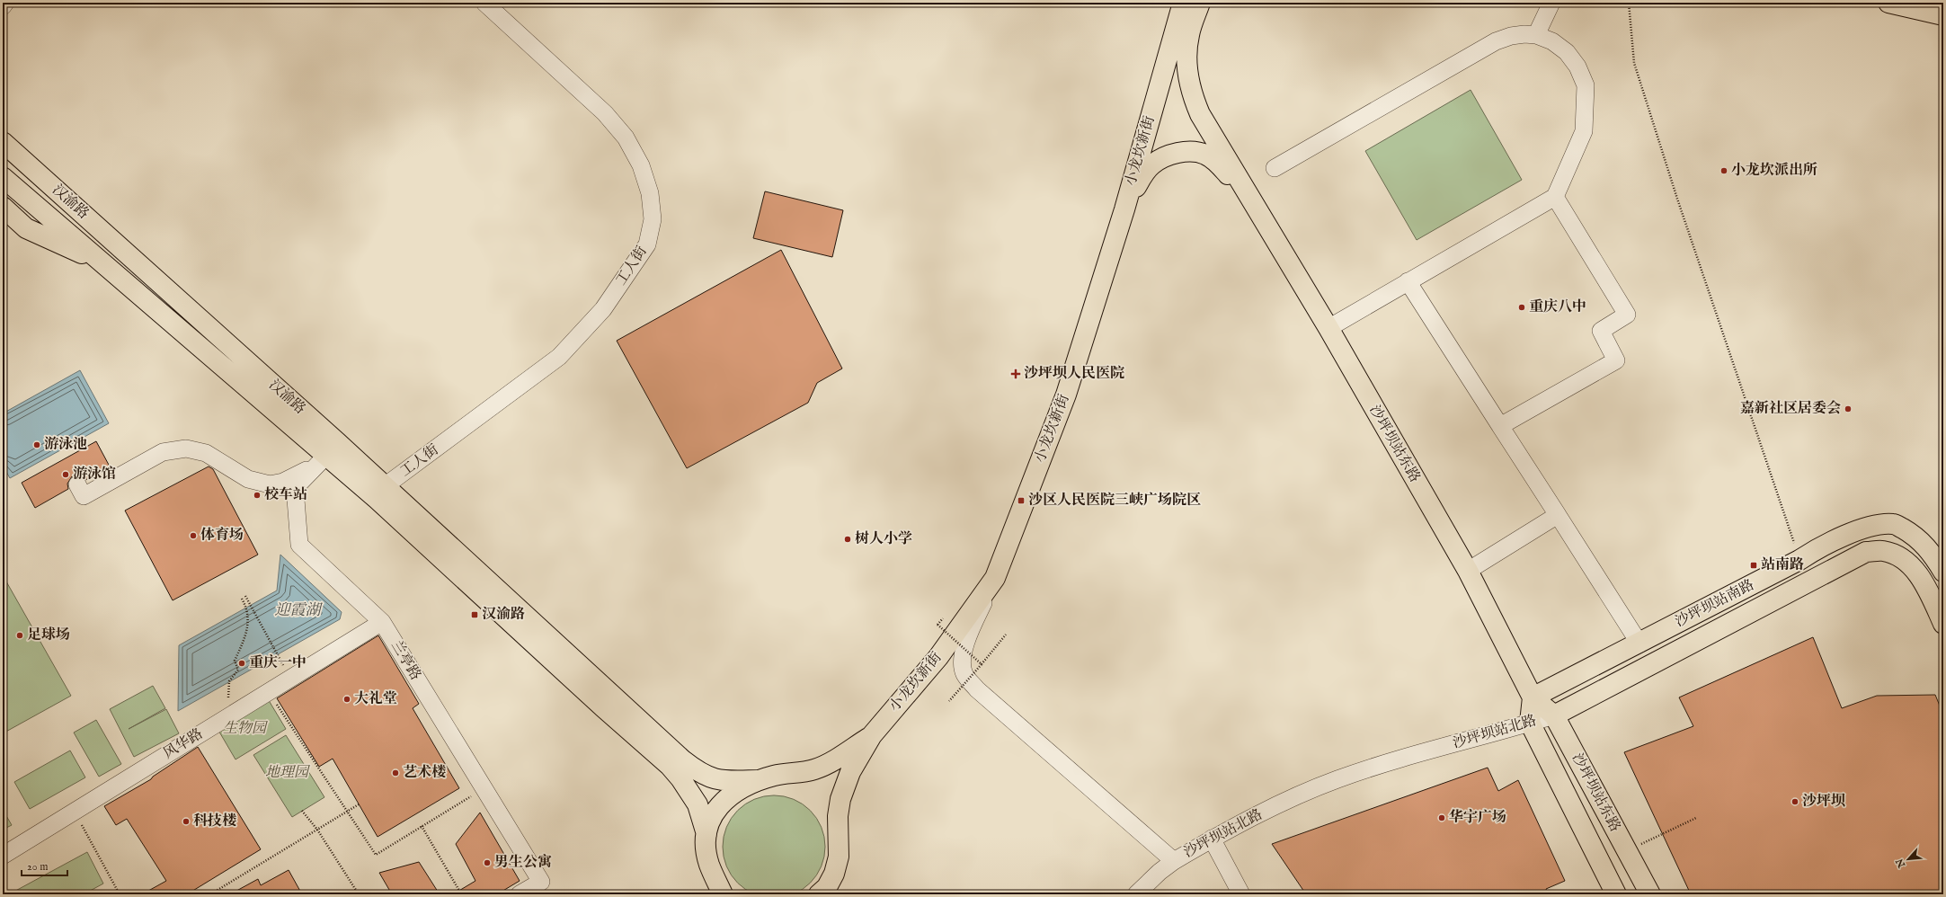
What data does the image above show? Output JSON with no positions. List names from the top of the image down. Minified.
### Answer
{"streets":{"main road":["小龙坎新街","汉渝路","沙坪坝站东路","沙坪坝站南路"],"street":["工人街","兰亭路","沙坪坝站北路","风华路"]},"crossings":[["小龙坎新街","汉渝路"],["小龙坎新街","沙坪坝站北路"],["汉渝路","工人街"],["汉渝路","兰亭路"],["沙坪坝站东路","沙坪坝站南路"],["沙坪坝站东路","沙坪坝站北路"],["沙坪坝站南路","沙坪坝站北路"],["兰亭路","风华路"]],"water":["迎霞湖"],"parks":["生物园","地理园"],"places":{"other":["小龙坎派出所","重庆八中","嘉新社区居委会","游泳池","游泳馆","校车站","体育场","树人小学","足球场","重庆一中","大礼堂","艺术楼","沙坪坝","华宇广场","科技楼","男生公寓"],"health":["沙坪坝人民医院"],"transit":["沙区人民医院三峡广场院区","站南路","汉渝路"]},"scale_bar":"20 m","north":"bottom left"}
